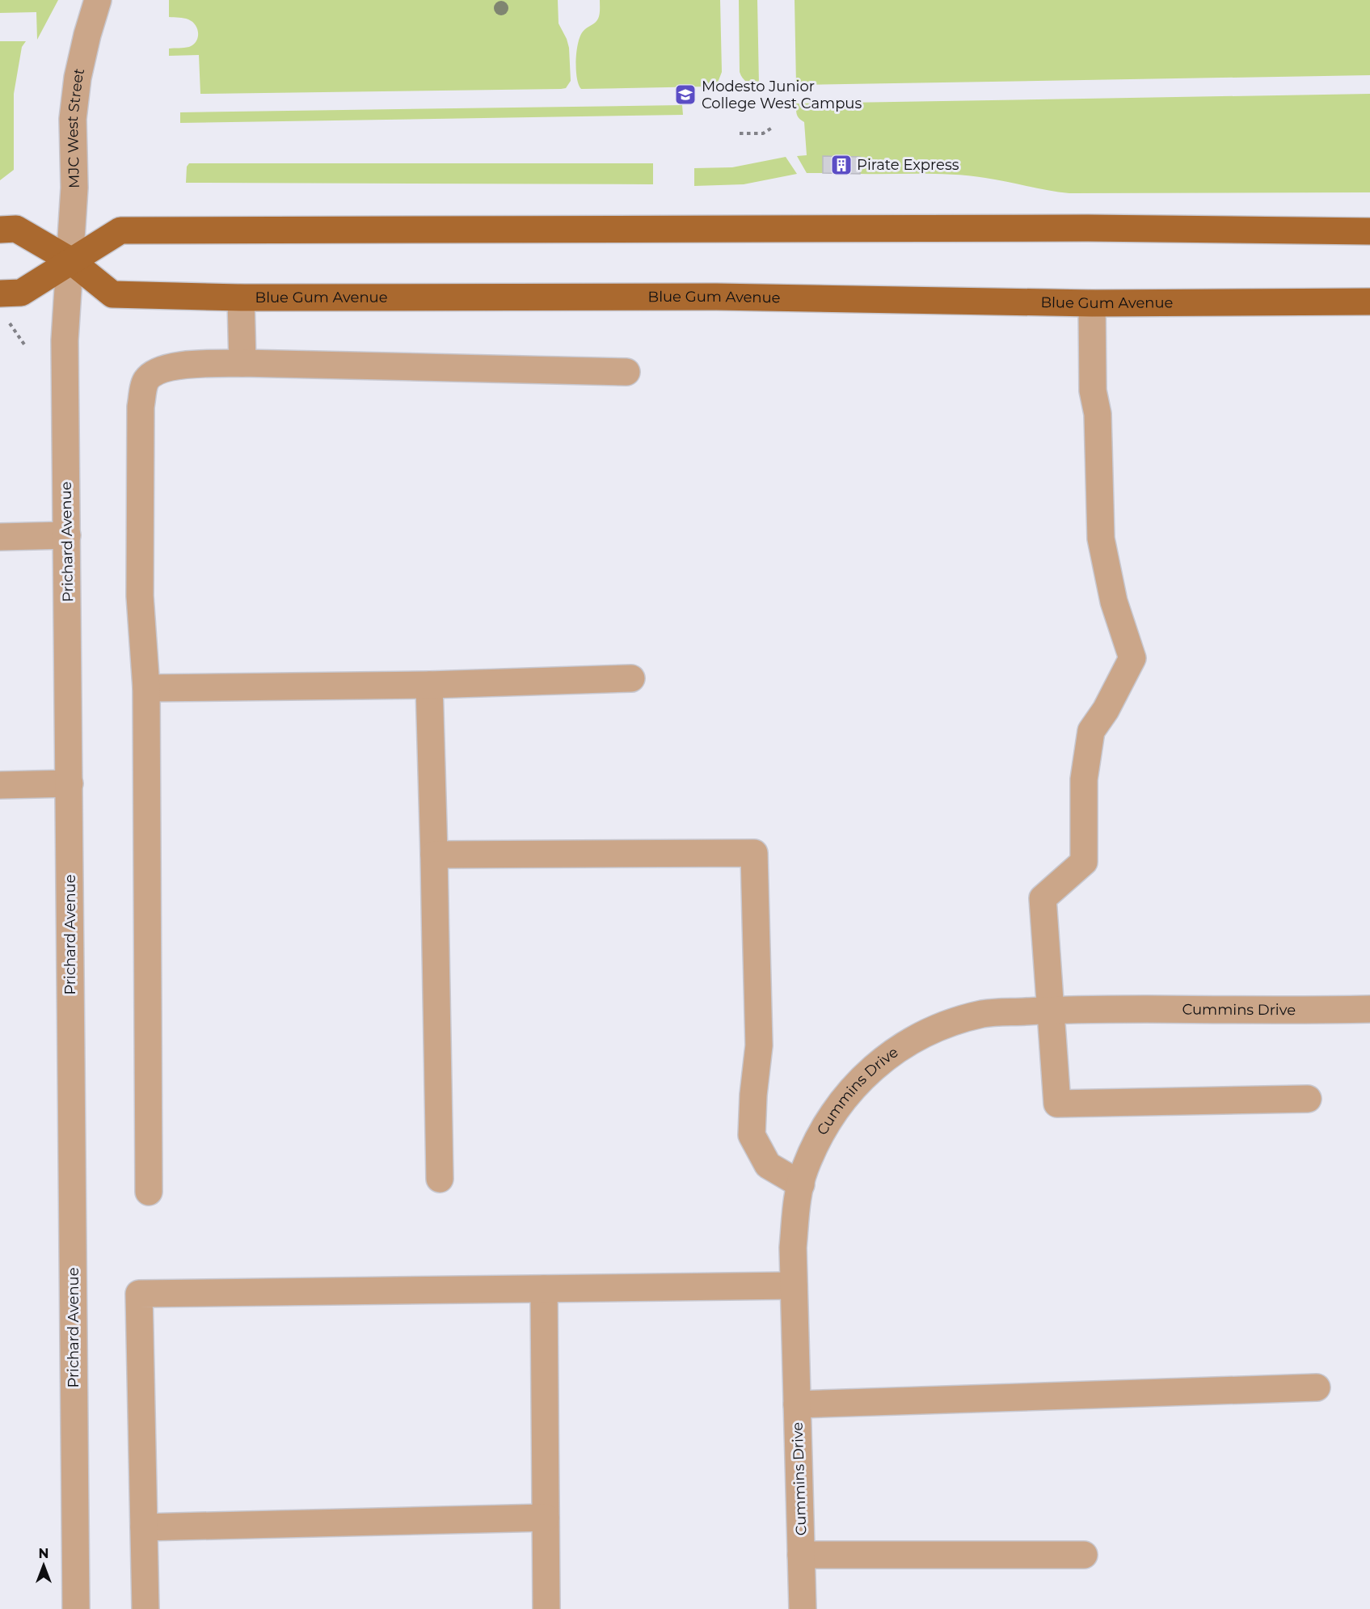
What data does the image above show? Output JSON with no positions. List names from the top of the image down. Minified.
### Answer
{"streets":{"main road":["Blue Gum Avenue"],"street":["MJC West Street","Prichard Avenue","Cummins Drive"]},"crossings":[["MJC West Street","Blue Gum Avenue"],["MJC West Street","Prichard Avenue"],["Blue Gum Avenue","Prichard Avenue"]],"places":{"school or university":["Modesto Junior College West Campus"],"building":["Pirate Express"]},"north":"top"}
